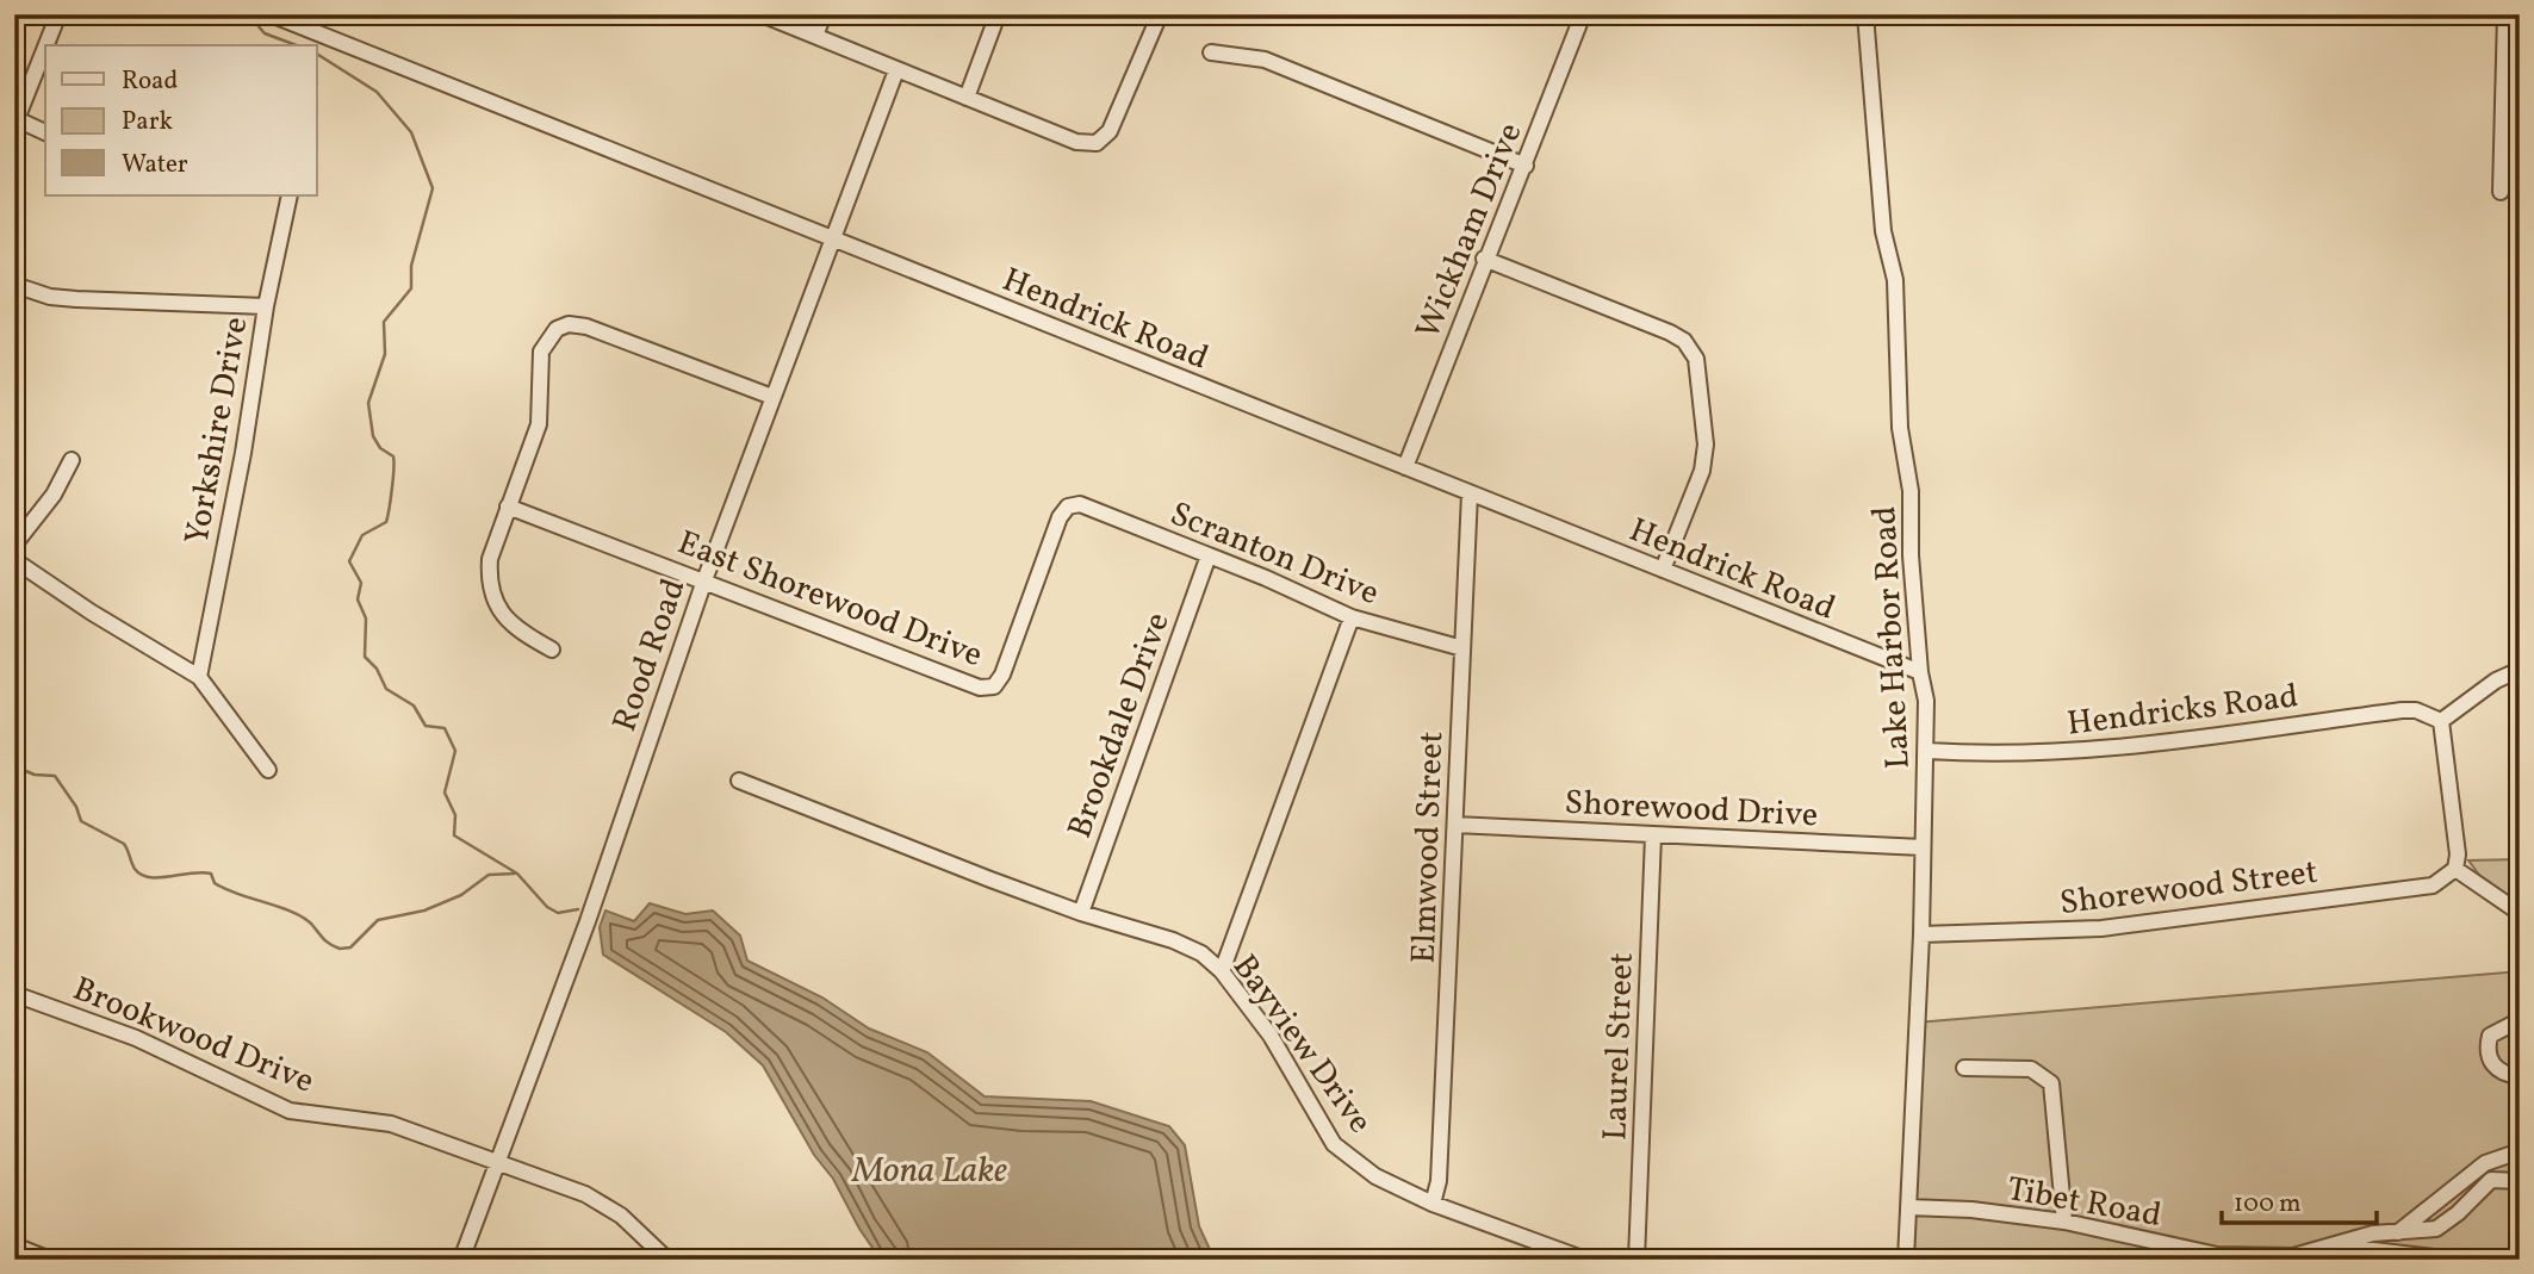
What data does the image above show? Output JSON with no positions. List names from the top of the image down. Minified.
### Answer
{"streets":{"street":["Wickham Drive","Hendrick Road","Yorkshire Drive","Scranton Drive","East Shorewood Drive","Lake Harbor Road","Rood Road","Hendricks Road","Brookdale Drive","Shorewood Drive","Elmwood Street","Shorewood Street","Brookwood Drive","Bayview Drive","Laurel Street","Tibet Road"]},"crossings":[["Wickham Drive","Hendrick Road"],["Hendrick Road","Lake Harbor Road"],["Hendrick Road","Rood Road"],["Hendrick Road","Elmwood Street"],["Scranton Drive","East Shorewood Drive"],["Scranton Drive","Brookdale Drive"],["Scranton Drive","Elmwood Street"],["East Shorewood Drive","Rood Road"],["Lake Harbor Road","Hendricks Road"],["Lake Harbor Road","Shorewood Drive"],["Lake Harbor Road","Shorewood Street"],["Lake Harbor Road","Tibet Road"],["Rood Road","Brookwood Drive"],["Brookdale Drive","Bayview Drive"],["Shorewood Drive","Elmwood Street"],["Shorewood Drive","Laurel Street"],["Elmwood Street","Bayview Drive"]],"water":["Mona Lake"],"legend":["Road","Park","Water"],"scale_bar":"100 m"}
